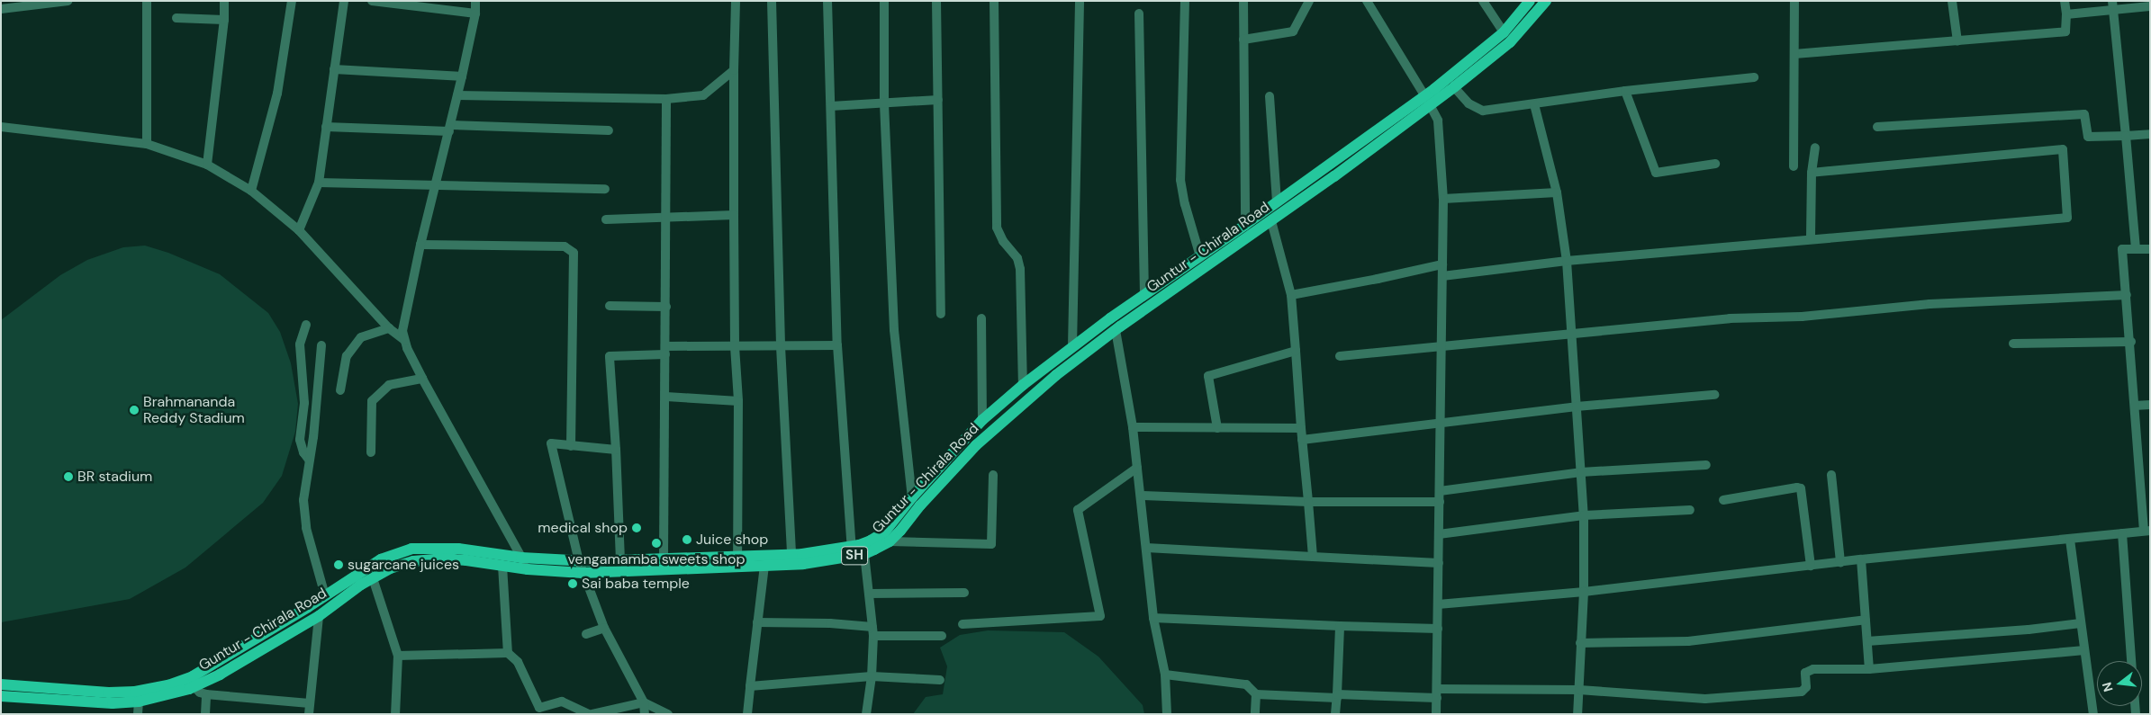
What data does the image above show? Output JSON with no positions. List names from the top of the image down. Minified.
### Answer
{"streets":{"main road":["Guntur - Chirala Road","SH"]},"places":["Brahmananda Reddy Stadium","BR stadium","medical shop","Juice shop","vengamamba sweets shop","sugarcane juices","Sai baba temple"],"north":"left"}
